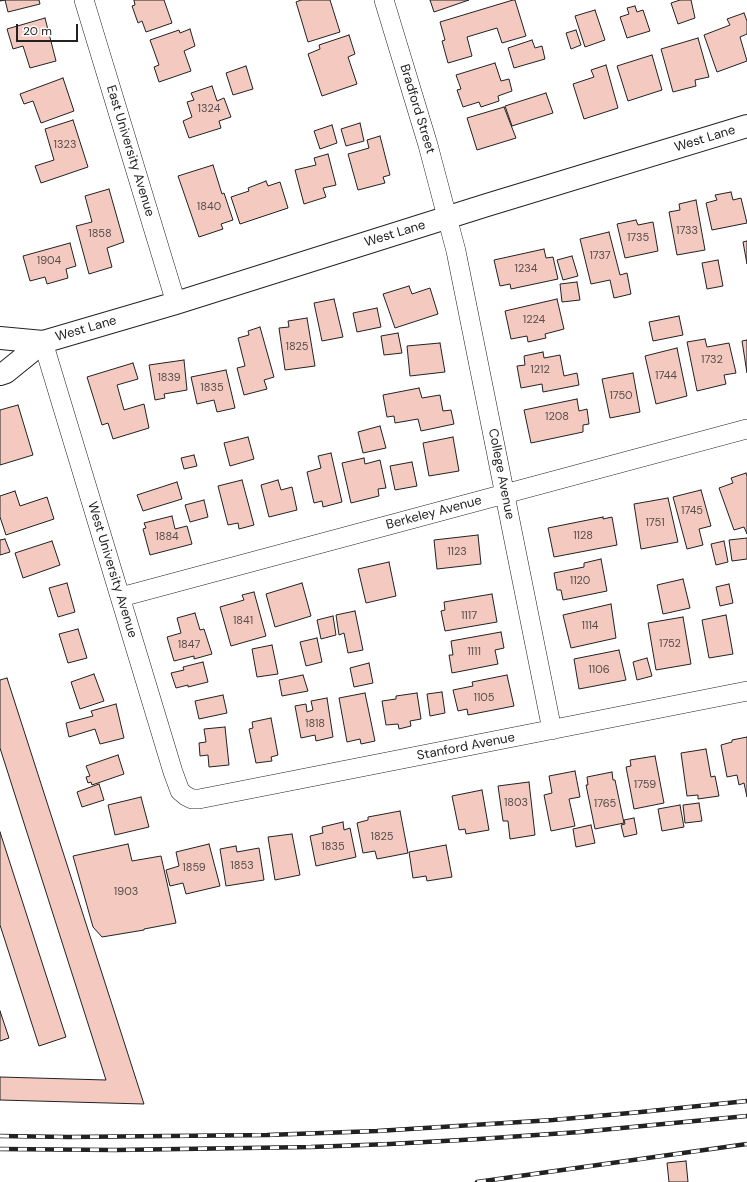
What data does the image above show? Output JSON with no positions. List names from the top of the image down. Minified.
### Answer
{"streets":{"main road":["West Lane"],"street":["Bradford Street","East University Avenue","College Avenue","Berkeley Avenue","West University Avenue","Stanford Avenue"]},"crossings":[["Bradford Street","West Lane"],["Bradford Street","College Avenue"],["West Lane","East University Avenue"],["West Lane","College Avenue"],["West Lane","West University Avenue"],["College Avenue","Berkeley Avenue"],["College Avenue","Stanford Avenue"],["Berkeley Avenue","West University Avenue"],["West University Avenue","Stanford Avenue"]],"house_numbers":["1324","1323","1840","1733","1858","1735","1737","1904","1234","1224","1825","1732","1212","1744","1839","1835","1750","1208","1745","1751","1128","1884","1123","1120","1117","1841","1114","1752","1847","1111","1106","1105","1818","1759","1803","1765","1825","1835","1853","1859","1903"],"scale_bar":"20 m"}
